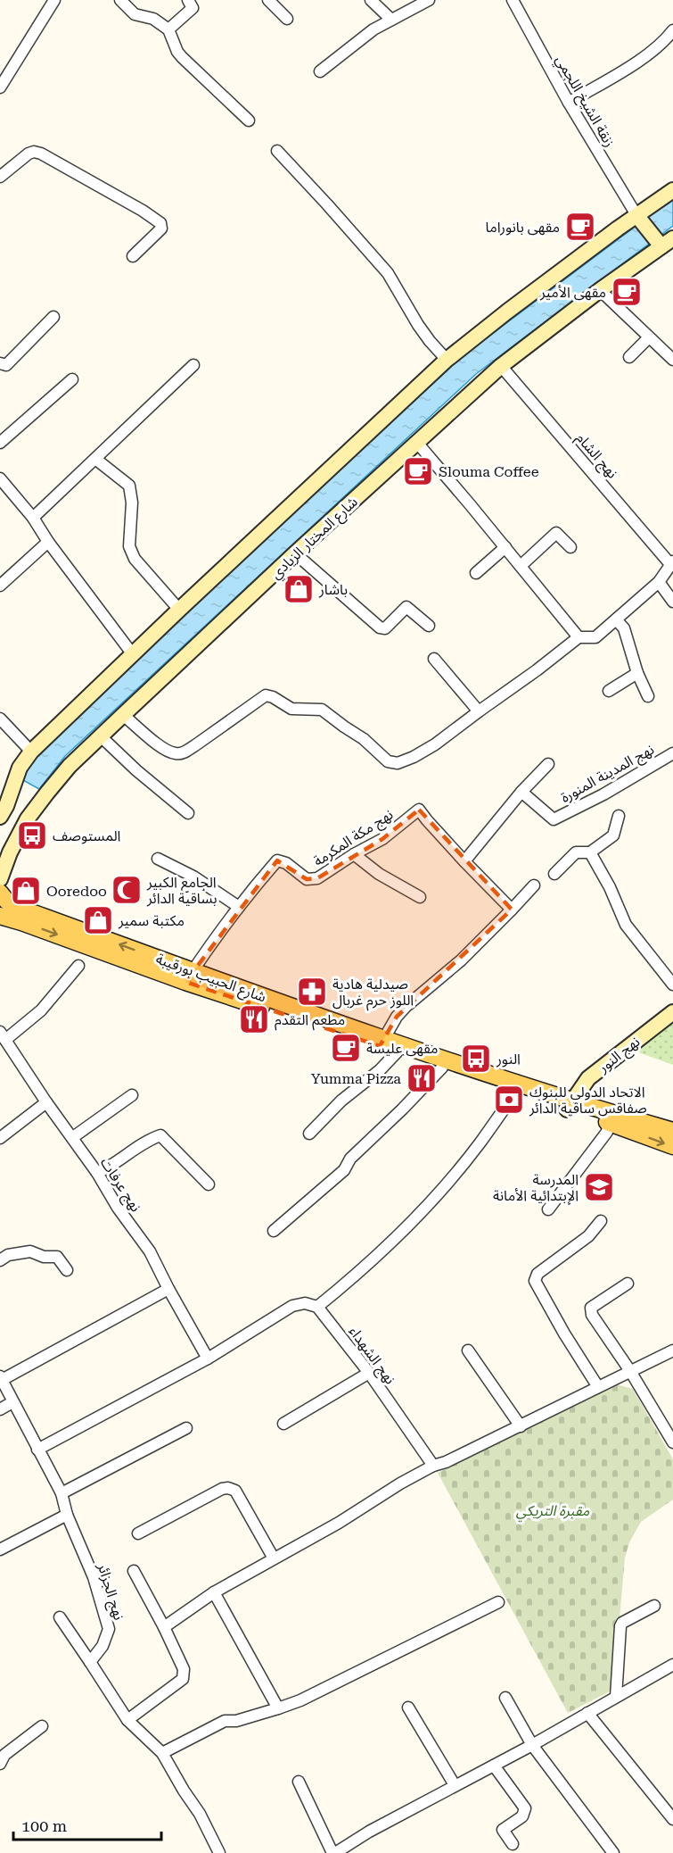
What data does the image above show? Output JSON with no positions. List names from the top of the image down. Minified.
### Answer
{"streets":{"main road":["شارع الحبيب بورقيبة"],"street":["زنقة الشيخ اللجمي","نهج الشام","شارع المختار الزيادي","نهج المدينة المنورة","نهج مكة المكرمة","نهج النور","نهج عرفات","نهج الشهداء","نهج الجزائر"]},"crossings":[["نهج الشام","شارع المختار الزيادي"],["نهج مكة المكرمة","شارع الحبيب بورقيبة"],["شارع الحبيب بورقيبة","نهج النور"]],"parks":["مقبرة التريكي"],"places":{"cafe":["مقهى بانوراما","مقهى الأمير","Slouma Coffee","مقهى عليسة"],"shop":["باشار","Ooredoo","مكتبة سمير"],"bus stop":["المستوصف","النور"],"mosque":["الجامع الكبير بساقية الدائر"],"pharmacy":["صيدلية هادية اللوز حرم غربال"],"restaurant":["مطعم التقدم","Yumma Pizza"],"bank":["الاتحاد الدولي للبنوك صفاقس ساقية الدائر"],"school or university":["المدرسة الإبتدائية الأمانة"]},"scale_bar":"100 m"}
